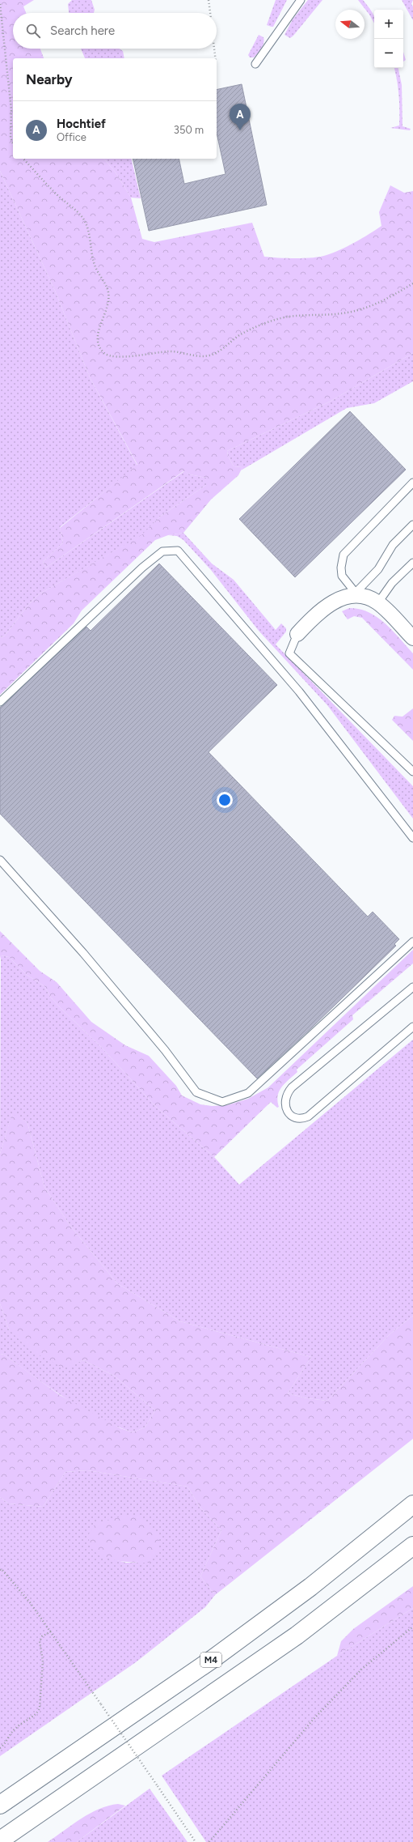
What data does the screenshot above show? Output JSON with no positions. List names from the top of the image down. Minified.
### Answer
{"streets":{"highway":["M4"]},"north":"left","page":{"map_buttons":["+","−"],"search":"Search here","heading":"Nearby","list":[{"mark":"A","name":"Hochtief","note":"Office","value":"350 m"}],"pins":"A"}}
